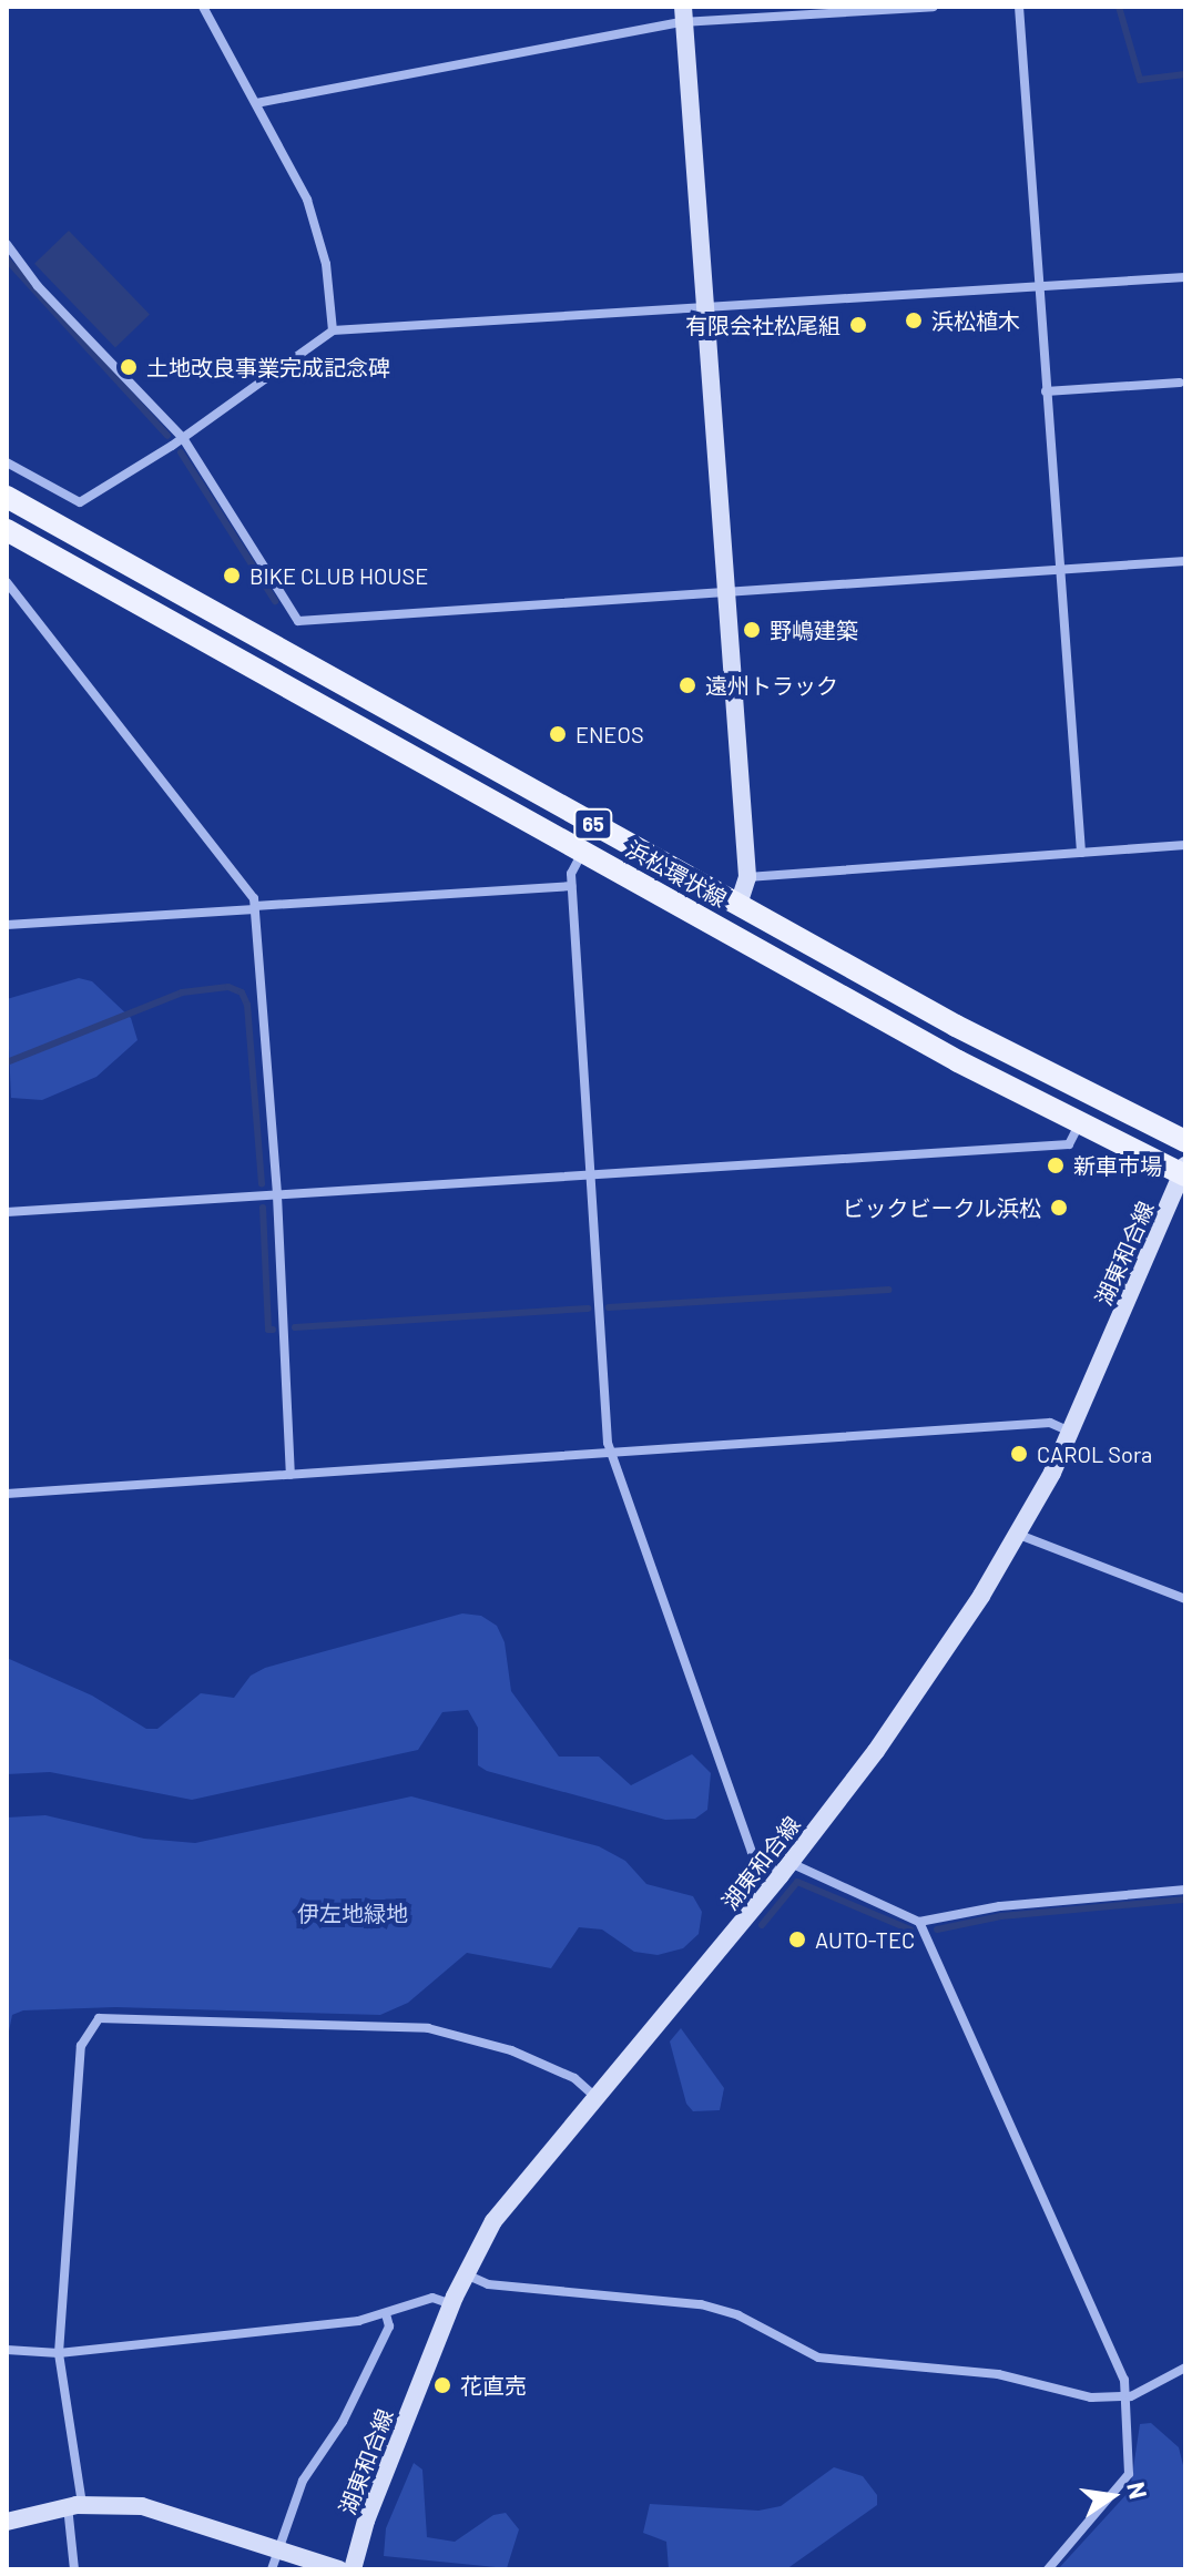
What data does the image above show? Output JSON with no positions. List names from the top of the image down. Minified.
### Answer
{"streets":{"main road":["65","浜松環状線","湖東和合線"]},"crossings":[["浜松環状線","湖東和合線"]],"parks":["伊左地緑地"],"places":["浜松植木","有限会社松尾組","土地改良事業完成記念碑","BIKE CLUB HOUSE","野嶋建築","遠州トラック","ENEOS","新車市場","ビックビークル浜松","CAROL Sora","AUTO-TEC","花直売"],"north":"right"}
